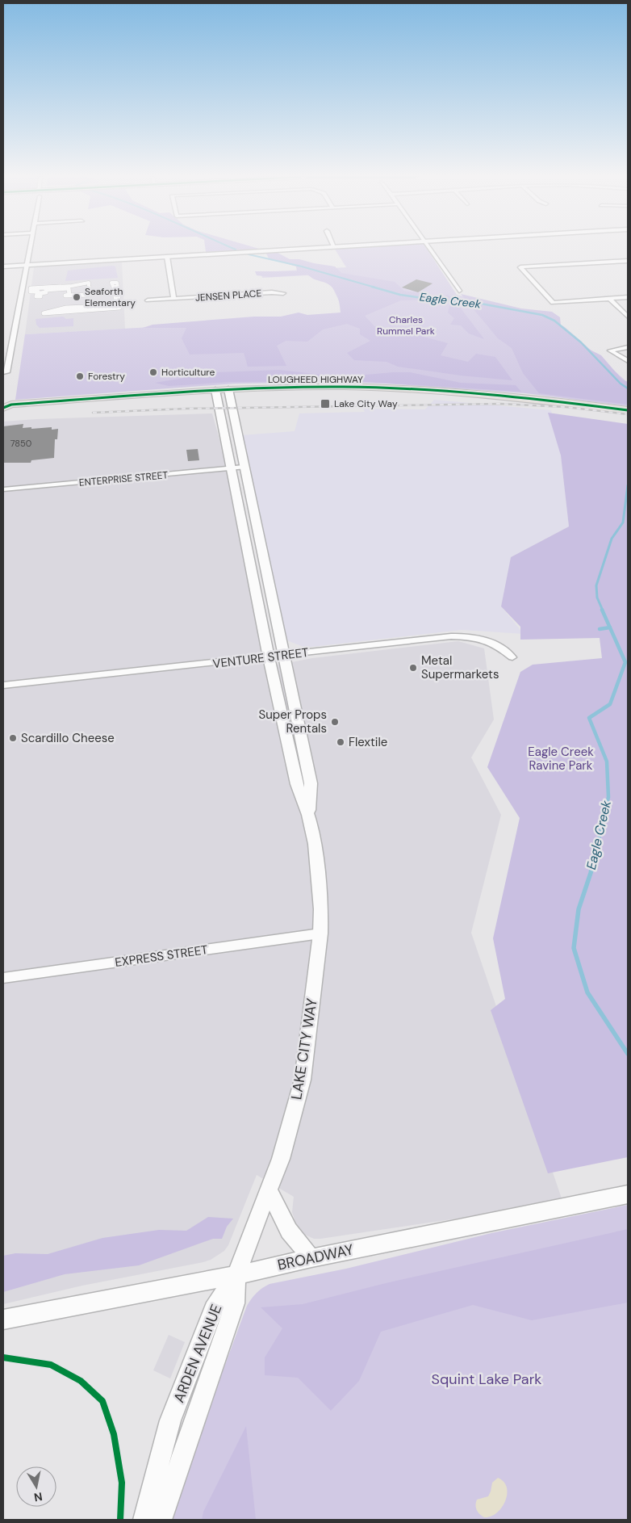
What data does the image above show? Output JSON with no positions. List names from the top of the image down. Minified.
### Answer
{"streets":{"main road":["LOUGHEED HIGHWAY"],"street":["JENSEN PLACE","ENTERPRISE STREET","VENTURE STREET","EXPRESS STREET","LAKE CITY WAY","BROADWAY","ARDEN AVENUE"]},"crossings":[["LOUGHEED HIGHWAY","LAKE CITY WAY"],["ENTERPRISE STREET","LAKE CITY WAY"],["VENTURE STREET","LAKE CITY WAY"],["EXPRESS STREET","LAKE CITY WAY"],["LAKE CITY WAY","BROADWAY"],["LAKE CITY WAY","ARDEN AVENUE"],["BROADWAY","ARDEN AVENUE"]],"water":["Eagle Creek"],"parks":["Charles Rummel Park","Eagle Creek Ravine Park","Squint Lake Park"],"places":{"other":["Seaforth Elementary","Horticulture","Forestry","Metal Supermarkets","Super Props Rentals","Scardillo Cheese","Flextile"],"transit":["Lake City Way"]},"house_numbers":["7850"],"north":"bottom"}
